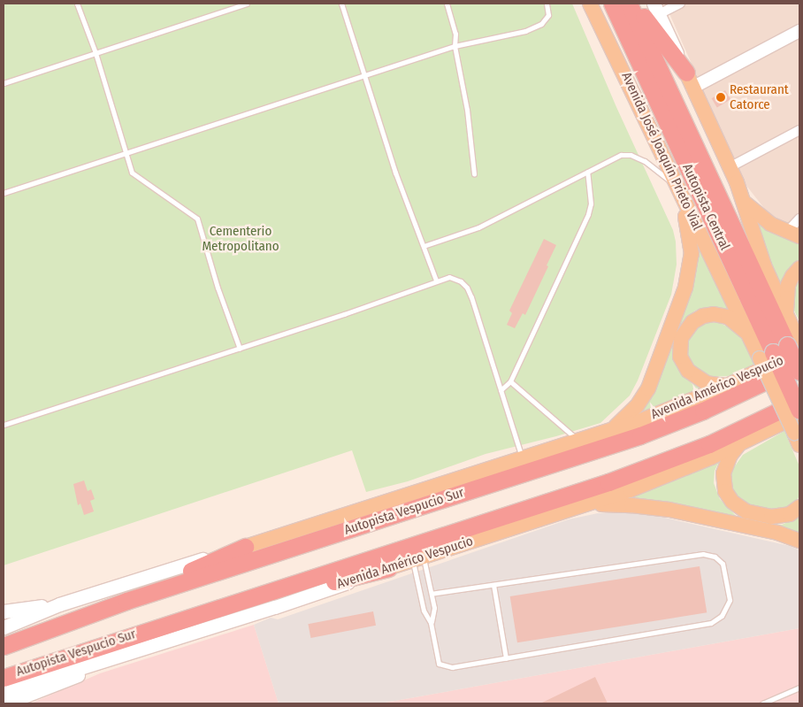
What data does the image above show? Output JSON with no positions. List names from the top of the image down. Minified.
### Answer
{"streets":{"highway":["Autopista Central","Autopista Vespucio Sur"],"main road":["Avenida José Joaquín Prieto Vial","Avenida Américo Vespucio"]},"crossings":[["Avenida José Joaquín Prieto Vial","Autopista Central"],["Avenida José Joaquín Prieto Vial","Avenida Américo Vespucio"],["Autopista Central","Avenida Américo Vespucio"]],"parks":["Cementerio Metropolitano"],"places":["Restaurant Catorce"]}
